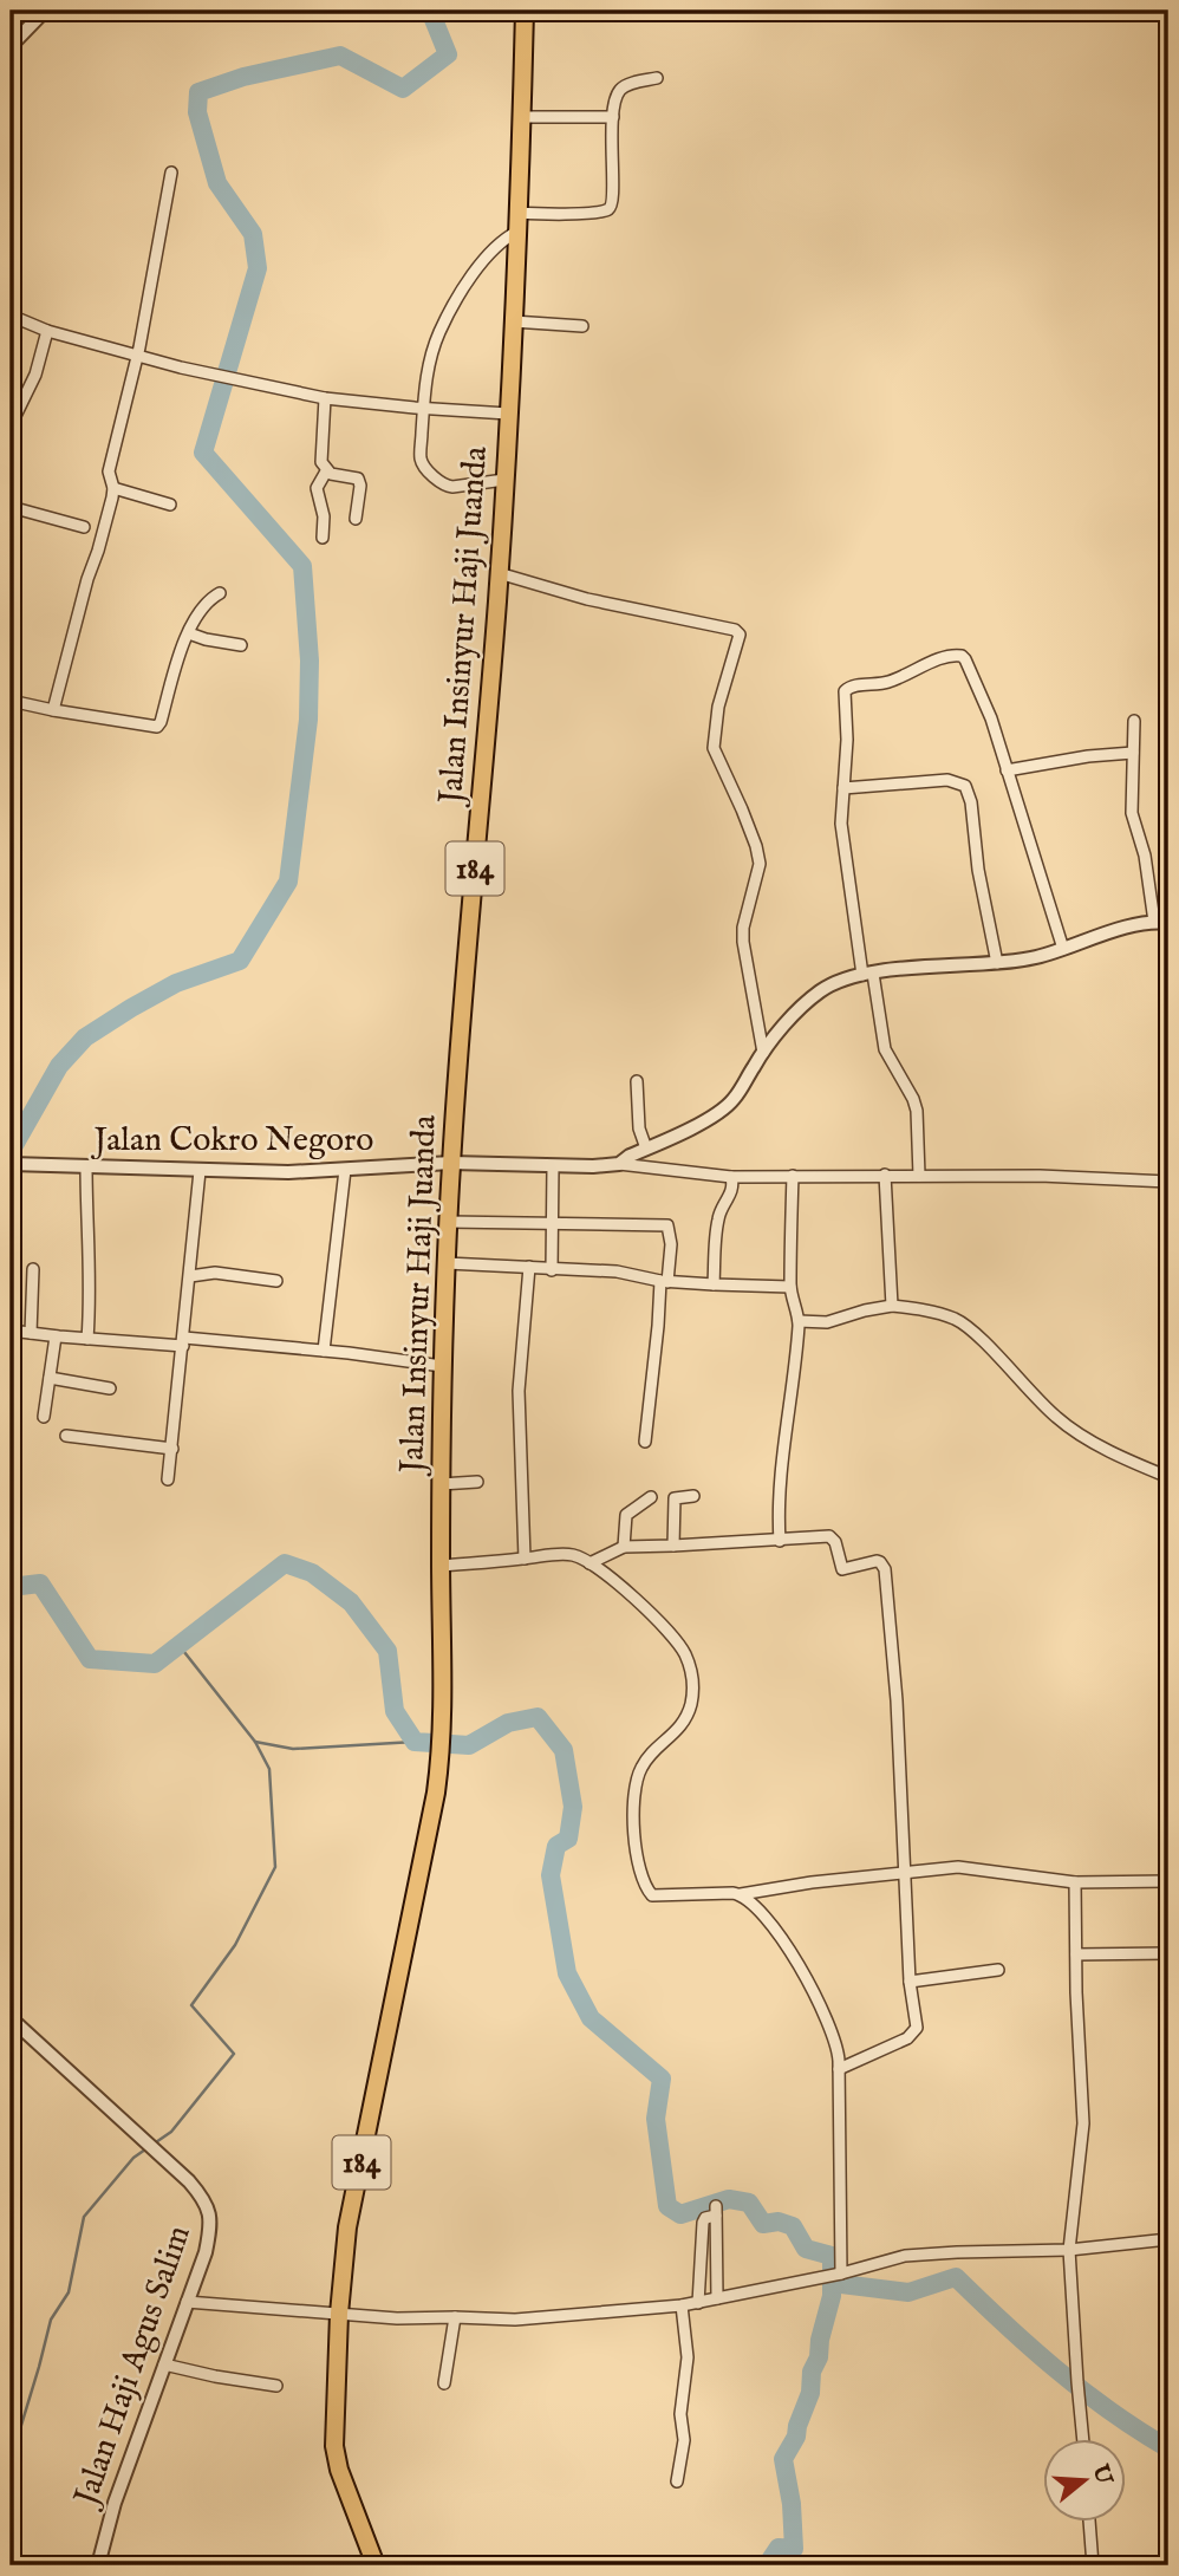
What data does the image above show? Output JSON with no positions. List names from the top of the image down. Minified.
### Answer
{"streets":{"main road":["Jalan Insinyur Haji Juanda","184"],"street":["Jalan Cokro Negoro","Jalan Haji Agus Salim"]},"crossings":[["Jalan Insinyur Haji Juanda","Jalan Cokro Negoro"]],"north":"right"}
